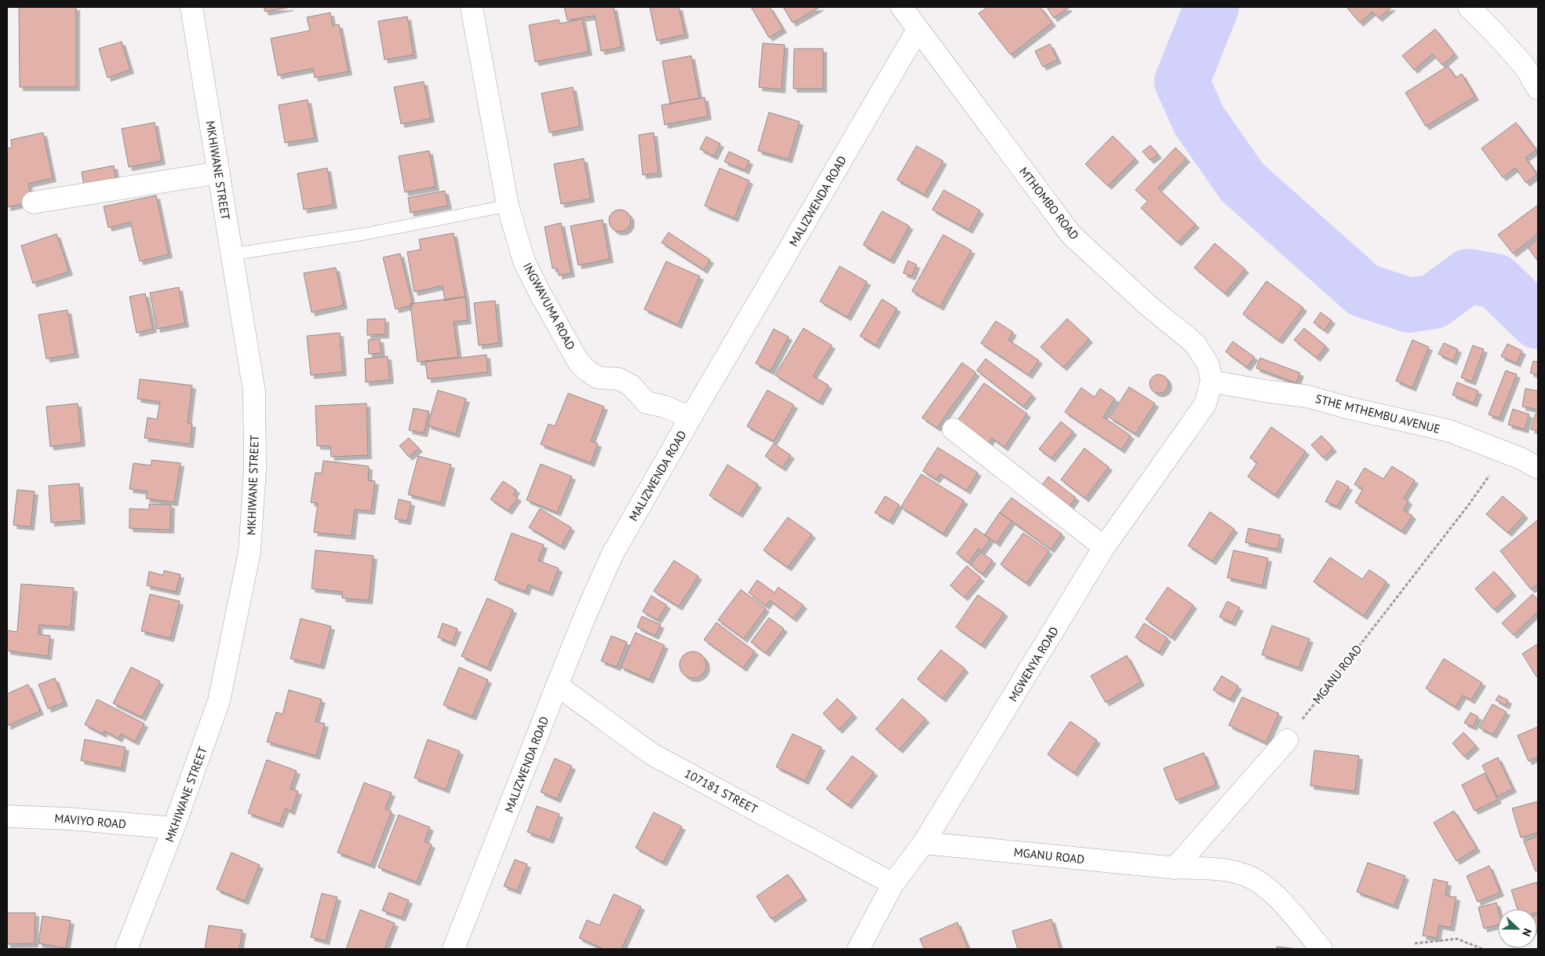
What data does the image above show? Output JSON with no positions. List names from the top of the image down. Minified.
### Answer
{"streets":{"street":["MKHIWANE STREET","MALIZWENDA ROAD","MTHOMBO ROAD","INGWAVUMA ROAD","STHE MTHEMBU AVENUE","MGWENYA ROAD","MGANU ROAD","107181 STREET","MAVIYO ROAD"]},"crossings":[["MKHIWANE STREET","MAVIYO ROAD"],["MALIZWENDA ROAD","MTHOMBO ROAD"],["MALIZWENDA ROAD","INGWAVUMA ROAD"],["MALIZWENDA ROAD","107181 STREET"],["MTHOMBO ROAD","STHE MTHEMBU AVENUE"],["MTHOMBO ROAD","MGWENYA ROAD"],["STHE MTHEMBU AVENUE","MGWENYA ROAD"],["MGWENYA ROAD","MGANU ROAD"],["MGWENYA ROAD","107181 STREET"]],"north":"right"}
